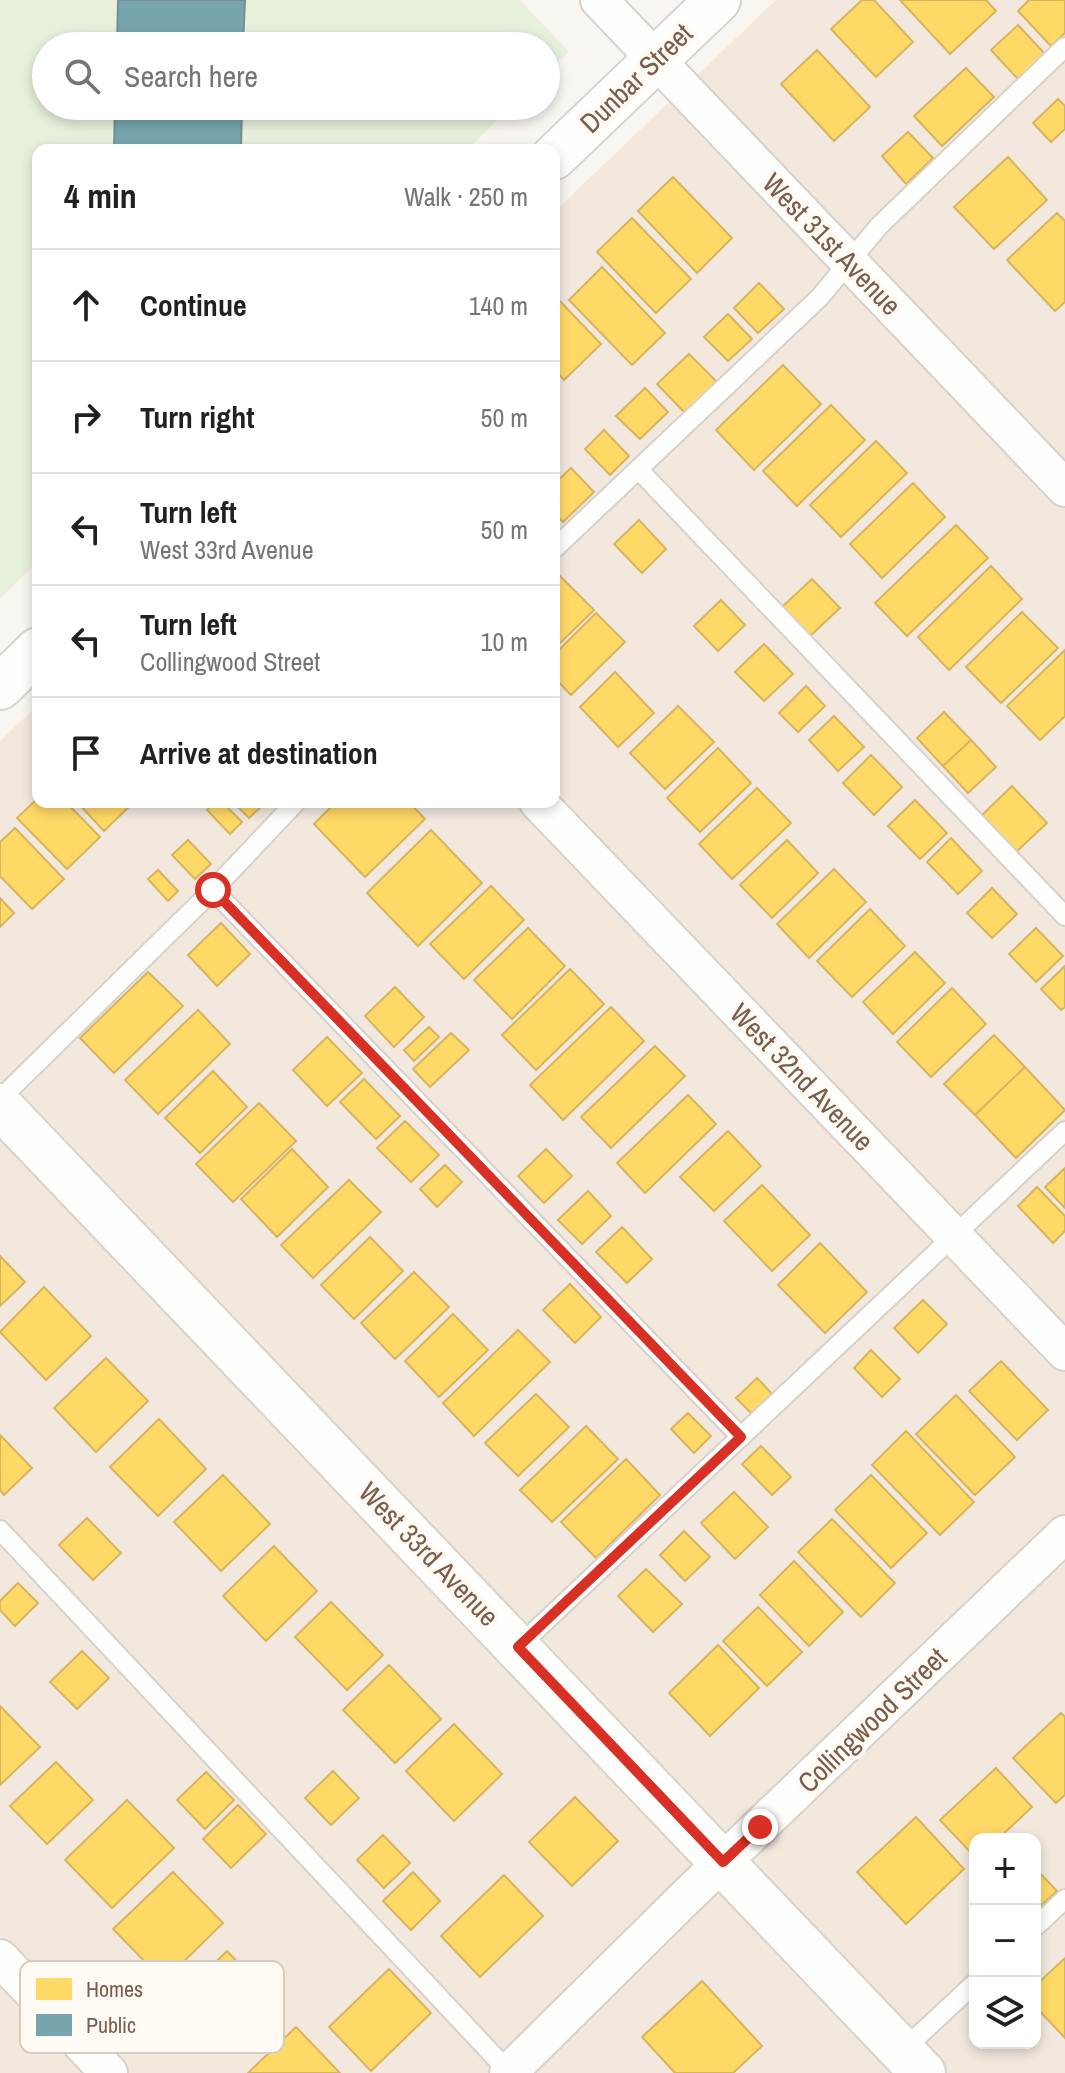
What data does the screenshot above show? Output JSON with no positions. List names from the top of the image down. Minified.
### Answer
{"streets":{"street":["Dunbar Street","West 31st Avenue","West 32nd Avenue","West 33rd Avenue","Collingwood Street"]},"crossings":[["Dunbar Street","West 31st Avenue"],["West 33rd Avenue","Collingwood Street"]],"legend":["Homes","Public"],"page":{"search":"Search here","heading":["4 min","Walk · 250 m"],"list":[["Continue","140 m"],["Turn right","50 m"],["Turn left","West 33rd Avenue","50 m"],["Turn left","Collingwood Street","10 m"],"Arrive at destination"],"map_buttons":["+","−"]}}
